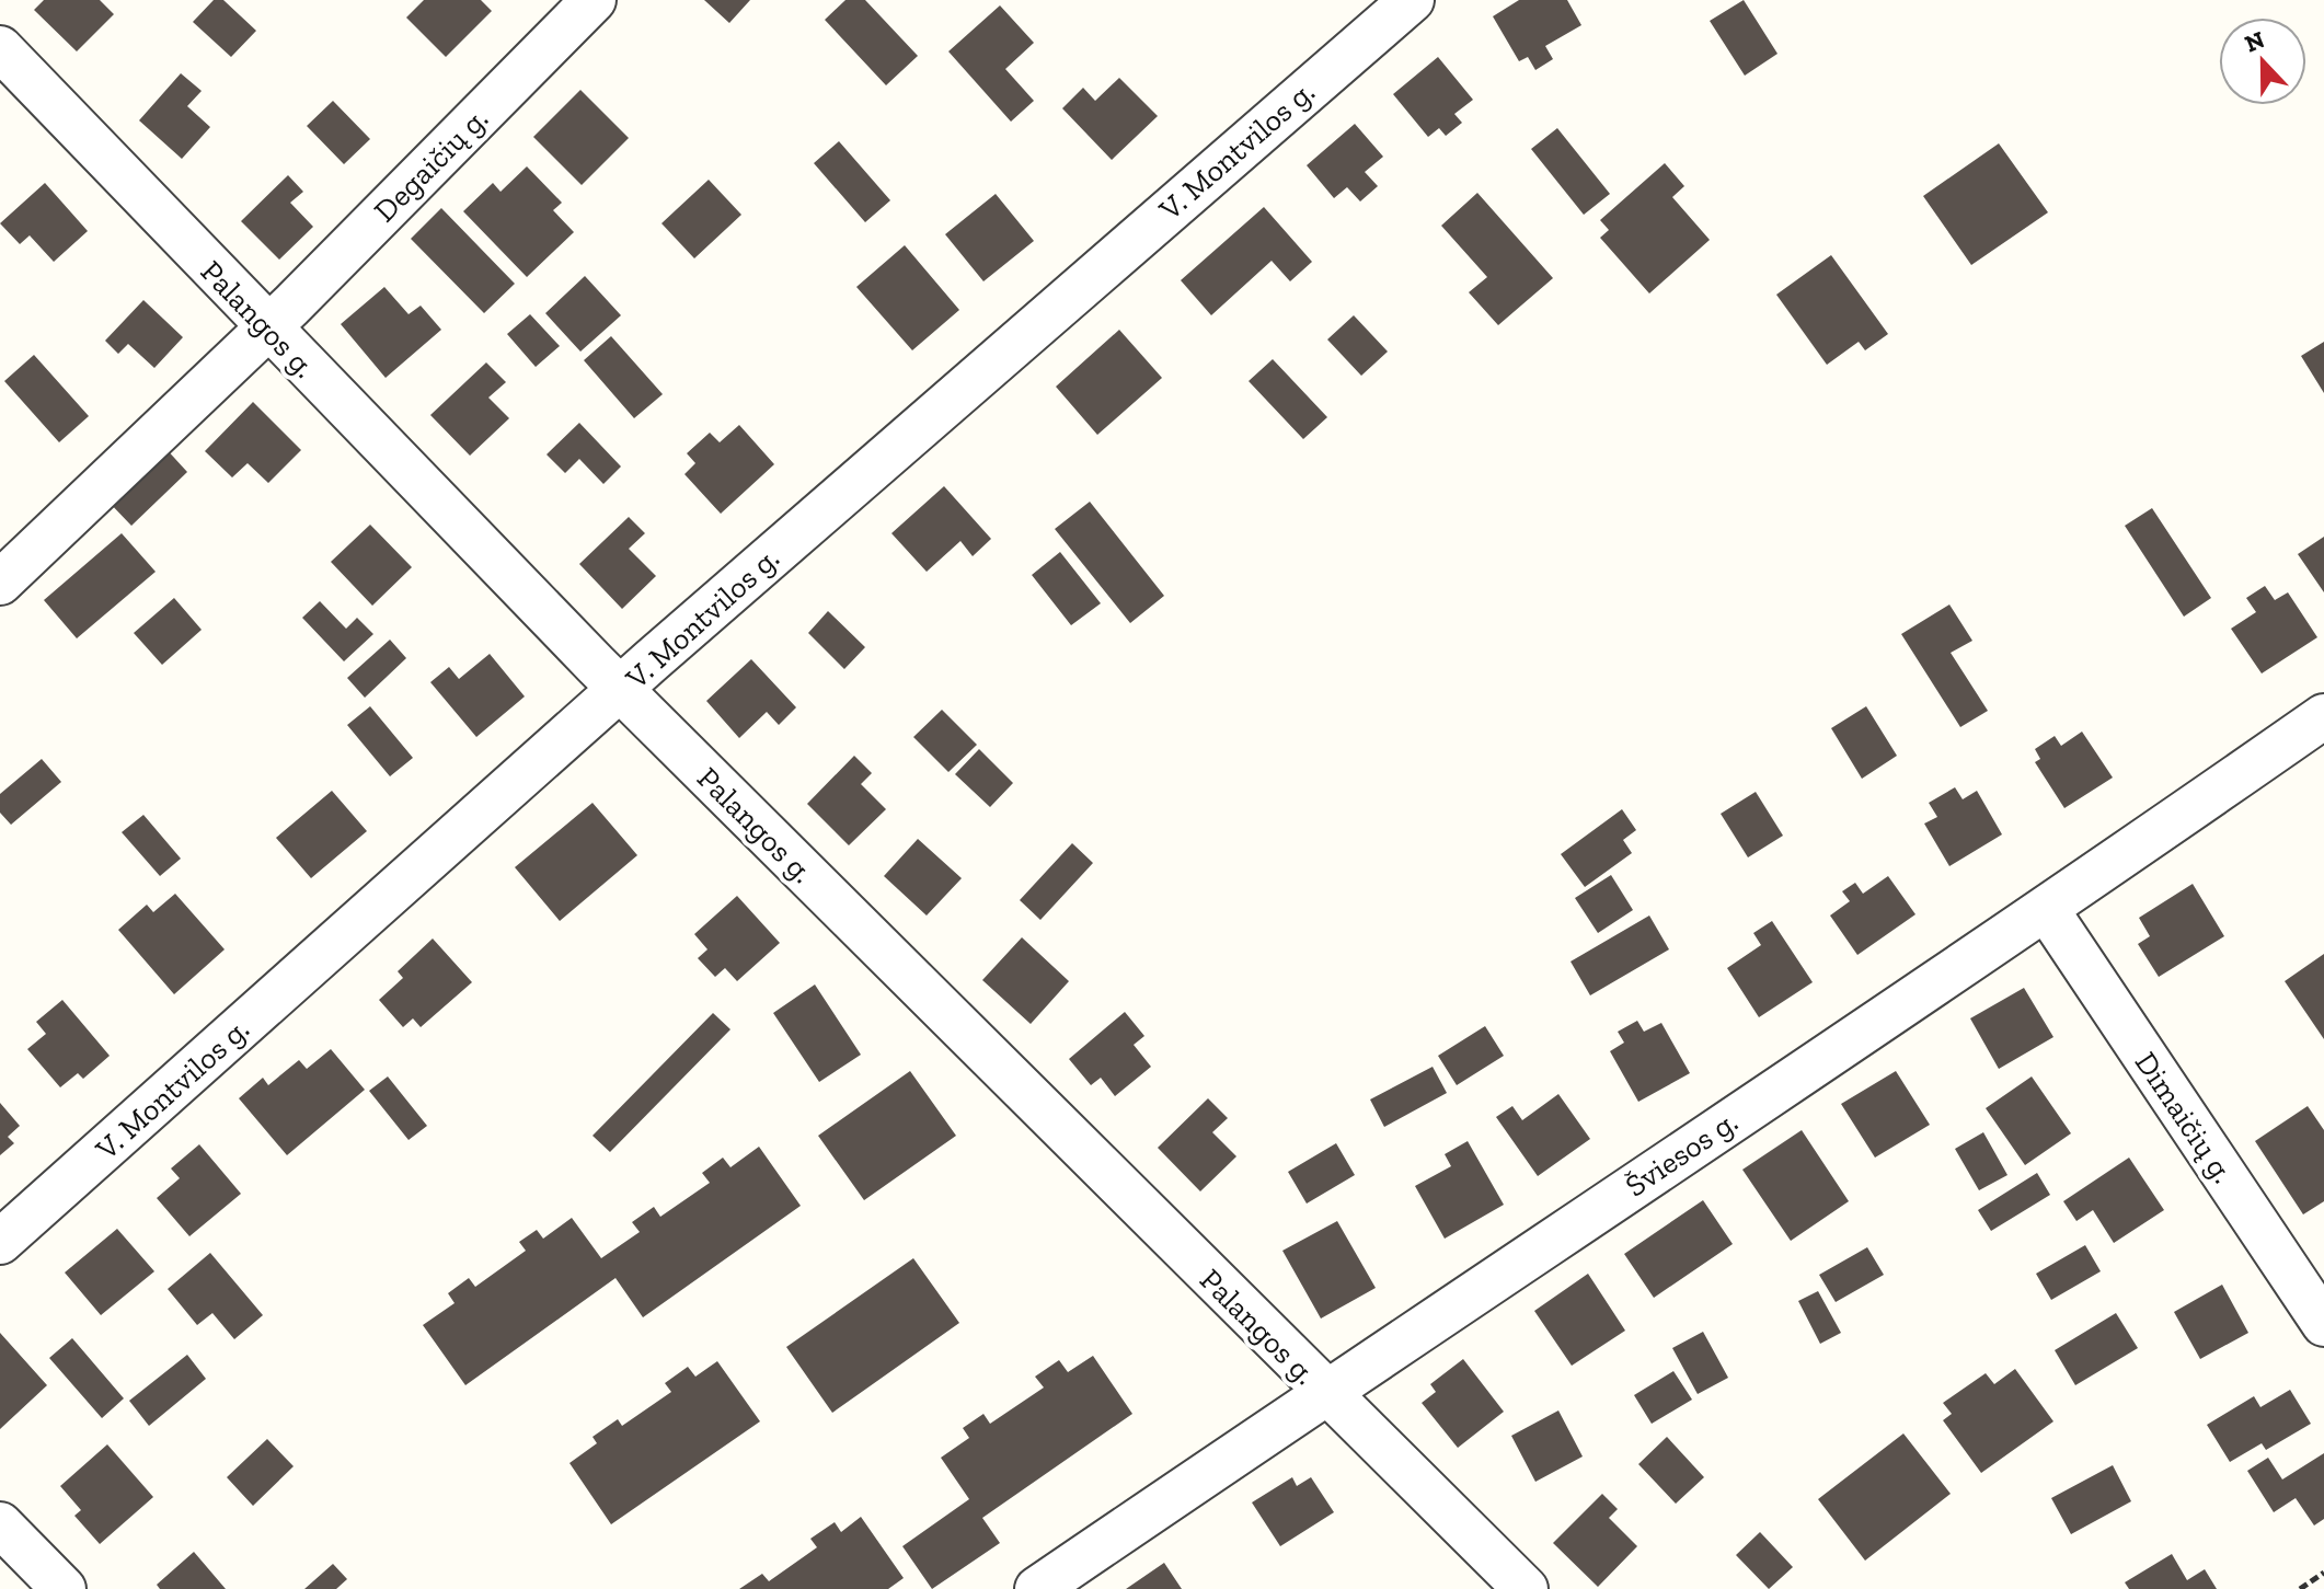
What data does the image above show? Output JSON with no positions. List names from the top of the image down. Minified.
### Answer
{"streets":{"street":["V. Montvilos g.","Degaičių g.","Palangos g.","Dimaičių g.","Šviesos g."]},"crossings":[["V. Montvilos g.","Palangos g."],["Degaičių g.","Palangos g."],["Palangos g.","Šviesos g."],["Dimaičių g.","Šviesos g."]],"north":"top"}
